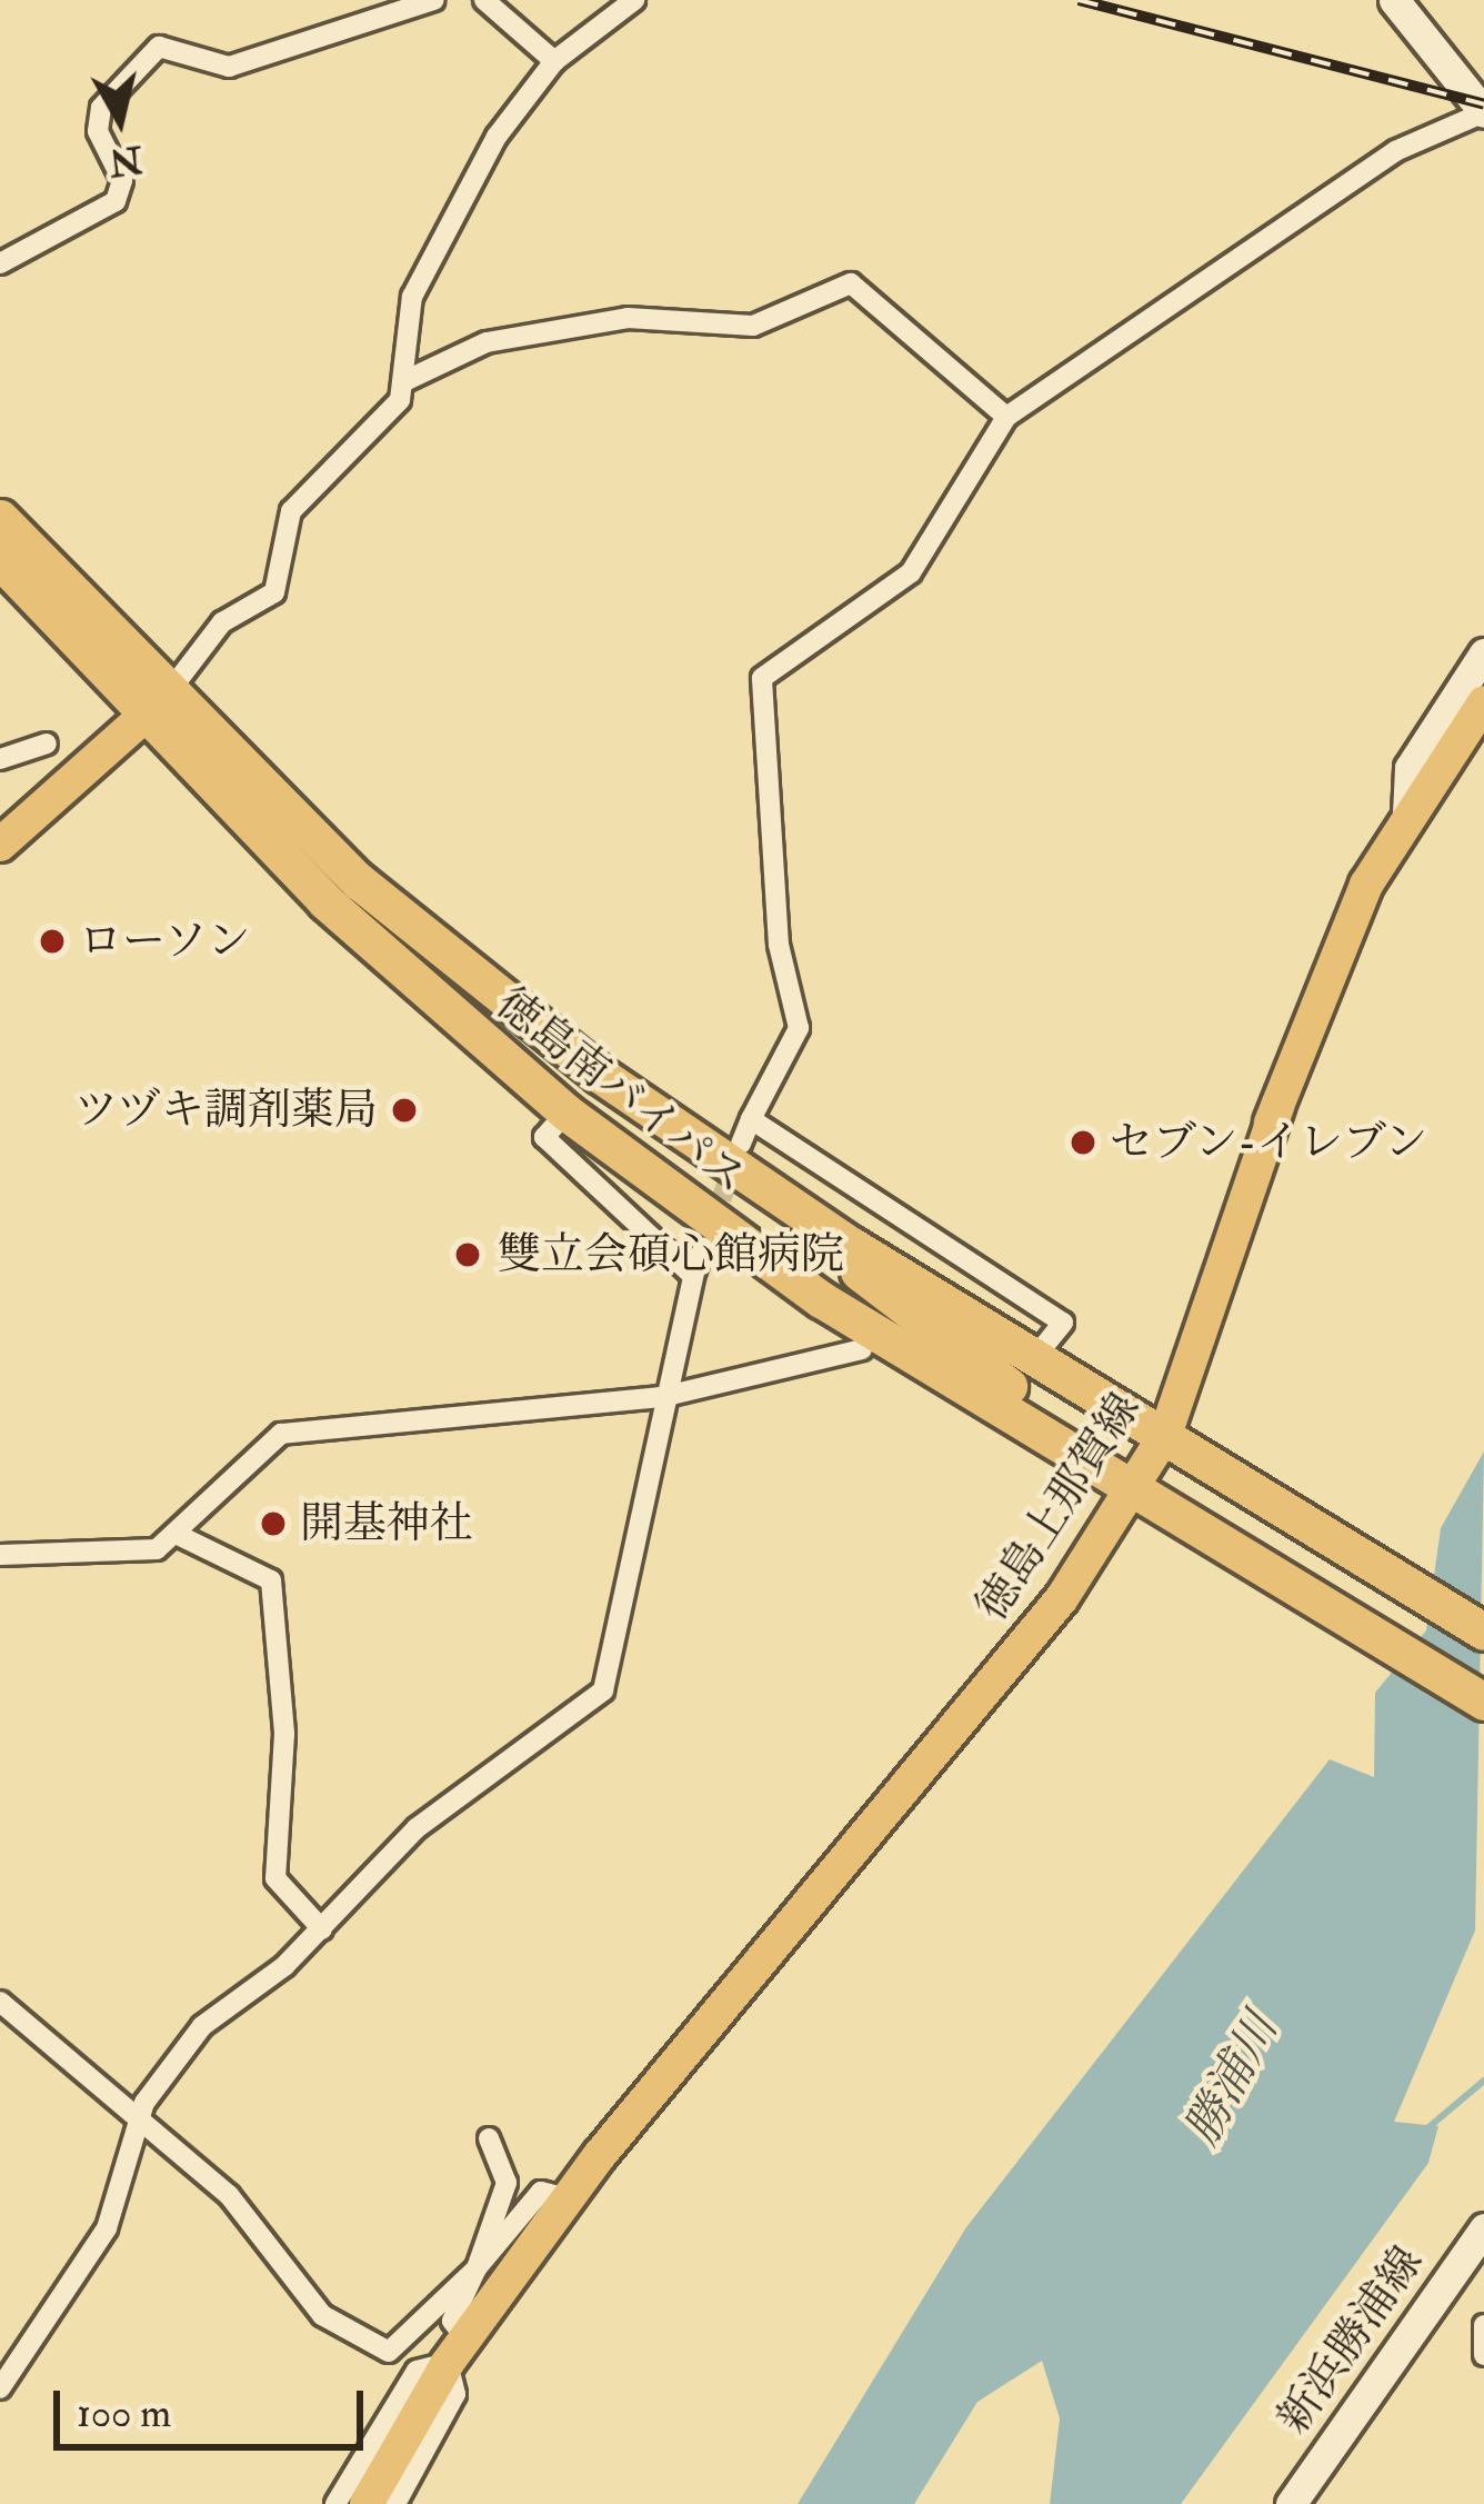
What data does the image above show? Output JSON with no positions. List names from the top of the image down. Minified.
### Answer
{"streets":{"highway":["徳島南バイパス"],"main road":["徳島上那賀線","新浜勝浦線"]},"crossings":[["徳島南バイパス","徳島上那賀線"]],"water":["勝浦川"],"places":["ローソン","ツヅキ調剤薬局","セブン-イレブン","雙立会碩心館病院","開基神社"],"scale_bar":"100 m","north":"bottom"}
